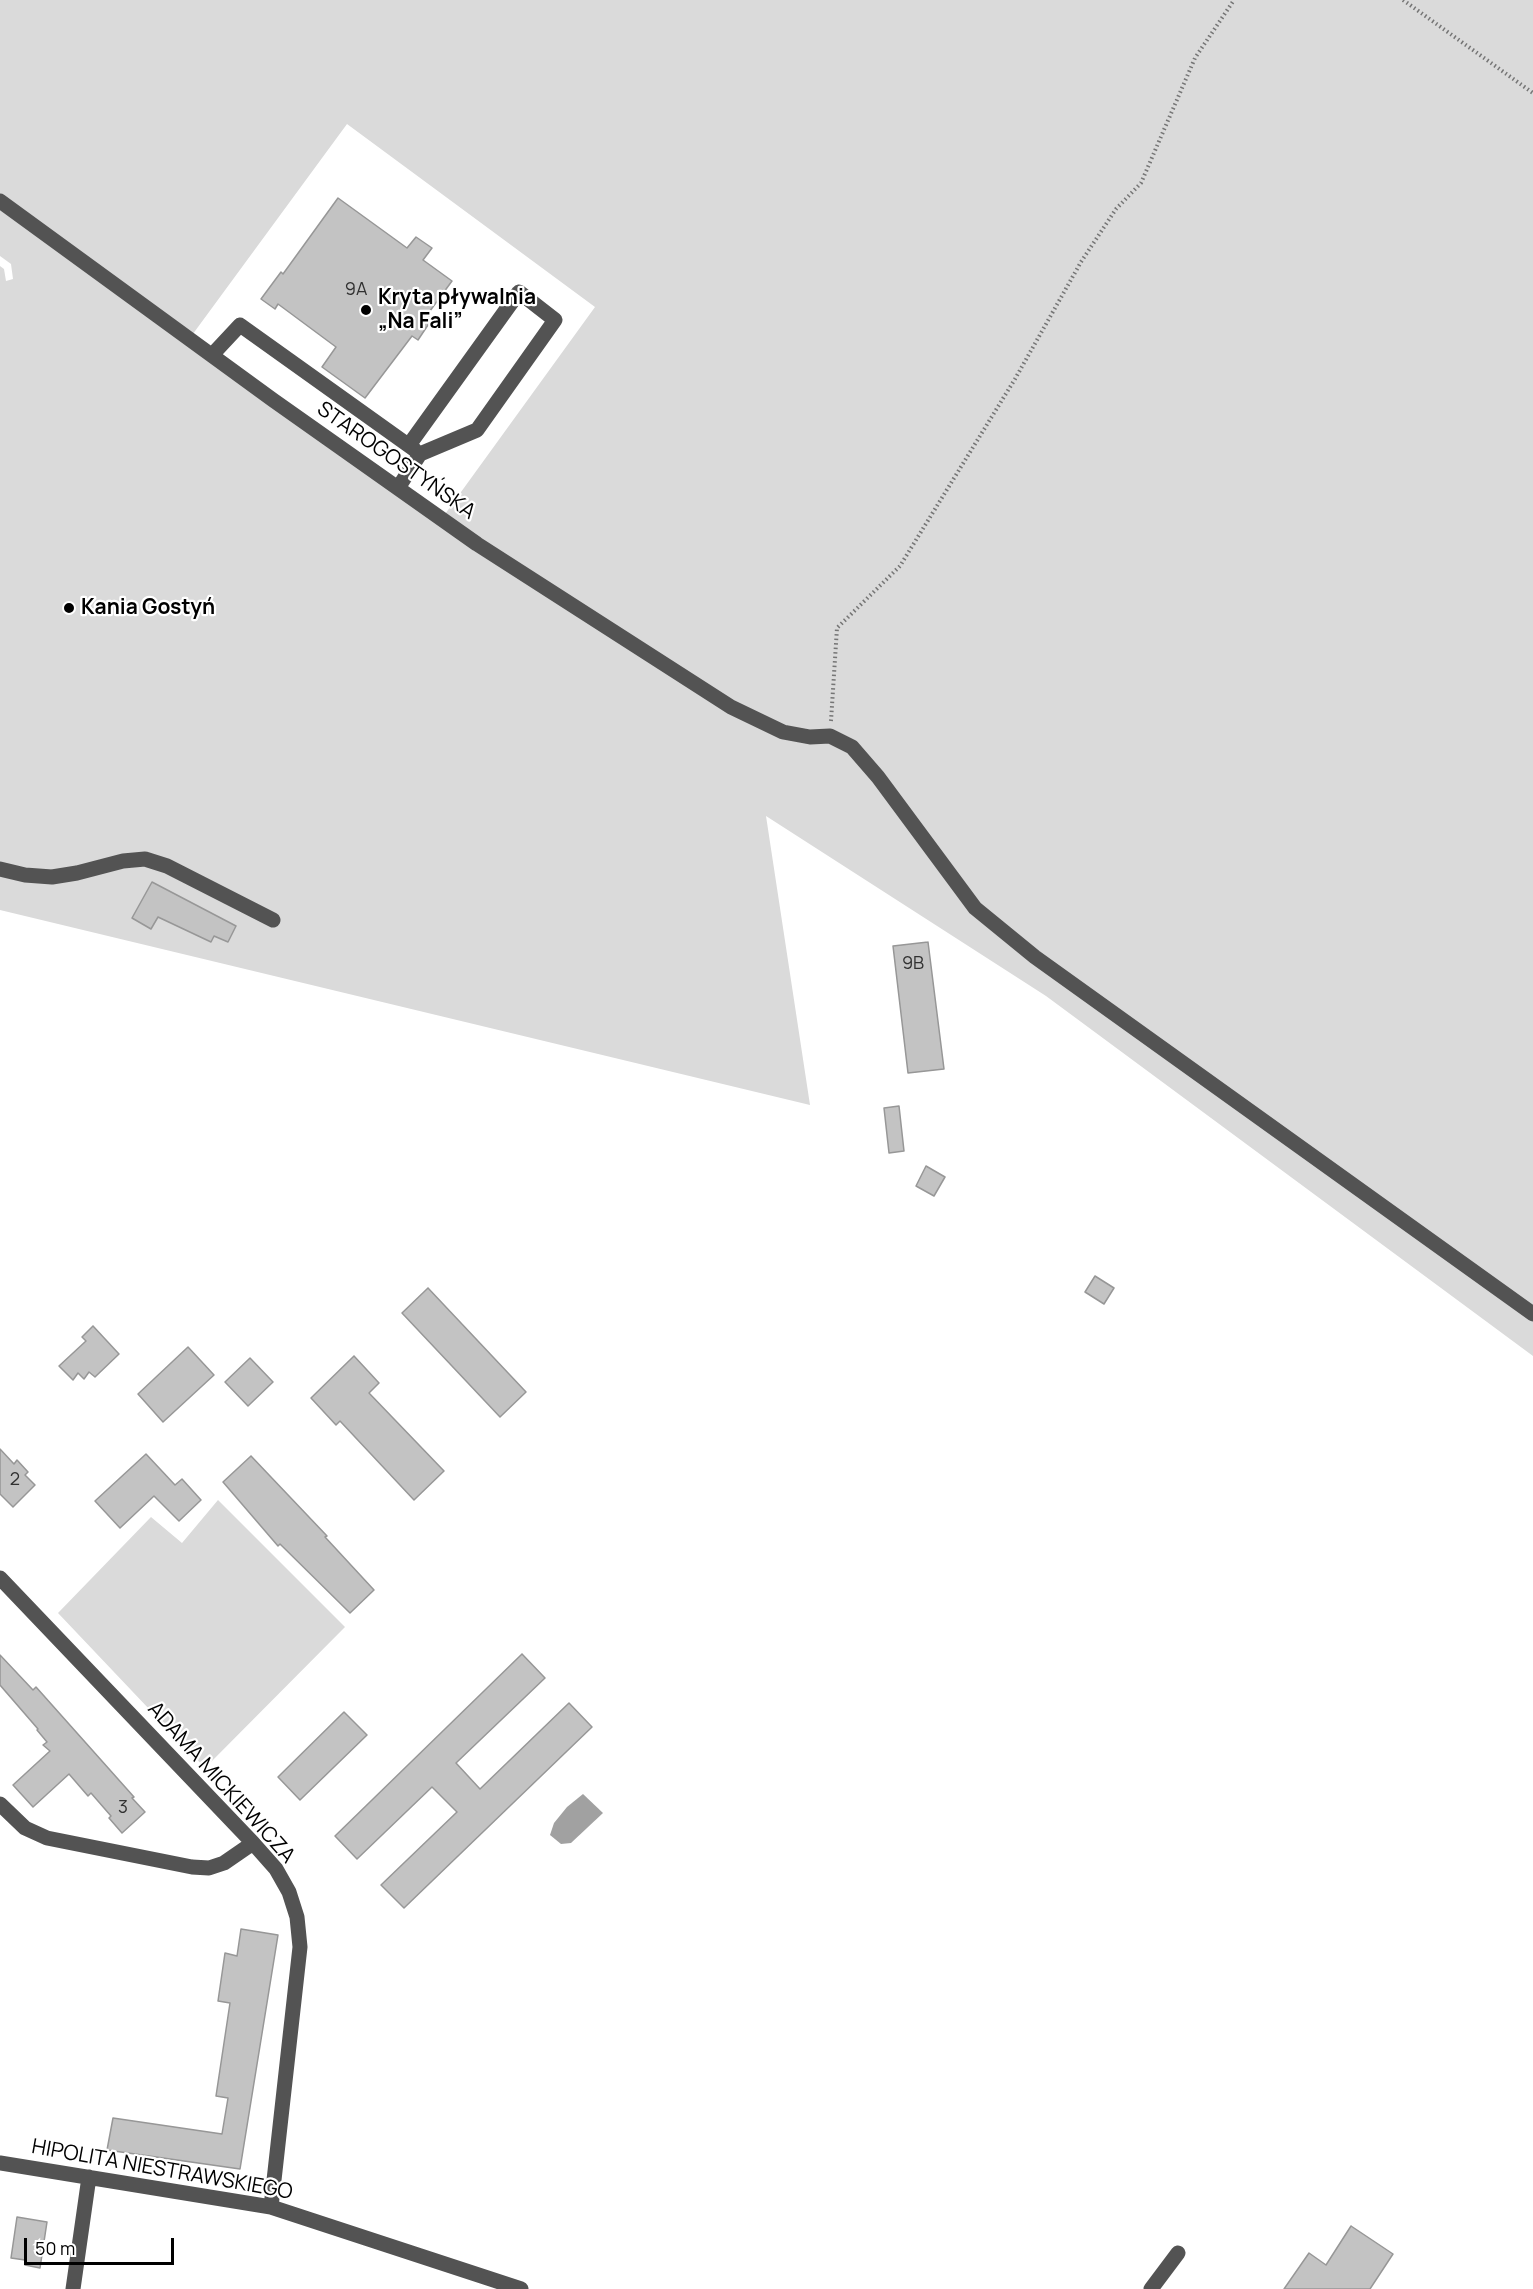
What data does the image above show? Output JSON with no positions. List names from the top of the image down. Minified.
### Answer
{"streets":{"street":["STAROGOSTYŃSKA","ADAMA MICKIEWICZA","HIPOLITA NIESTRAWSKIEGO"]},"crossings":[["ADAMA MICKIEWICZA","HIPOLITA NIESTRAWSKIEGO"]],"places":["Kryta pływalnia „Na Fali”","Kania Gostyń"],"house_numbers":["9A","9B","2","3"],"scale_bar":"50 m"}
